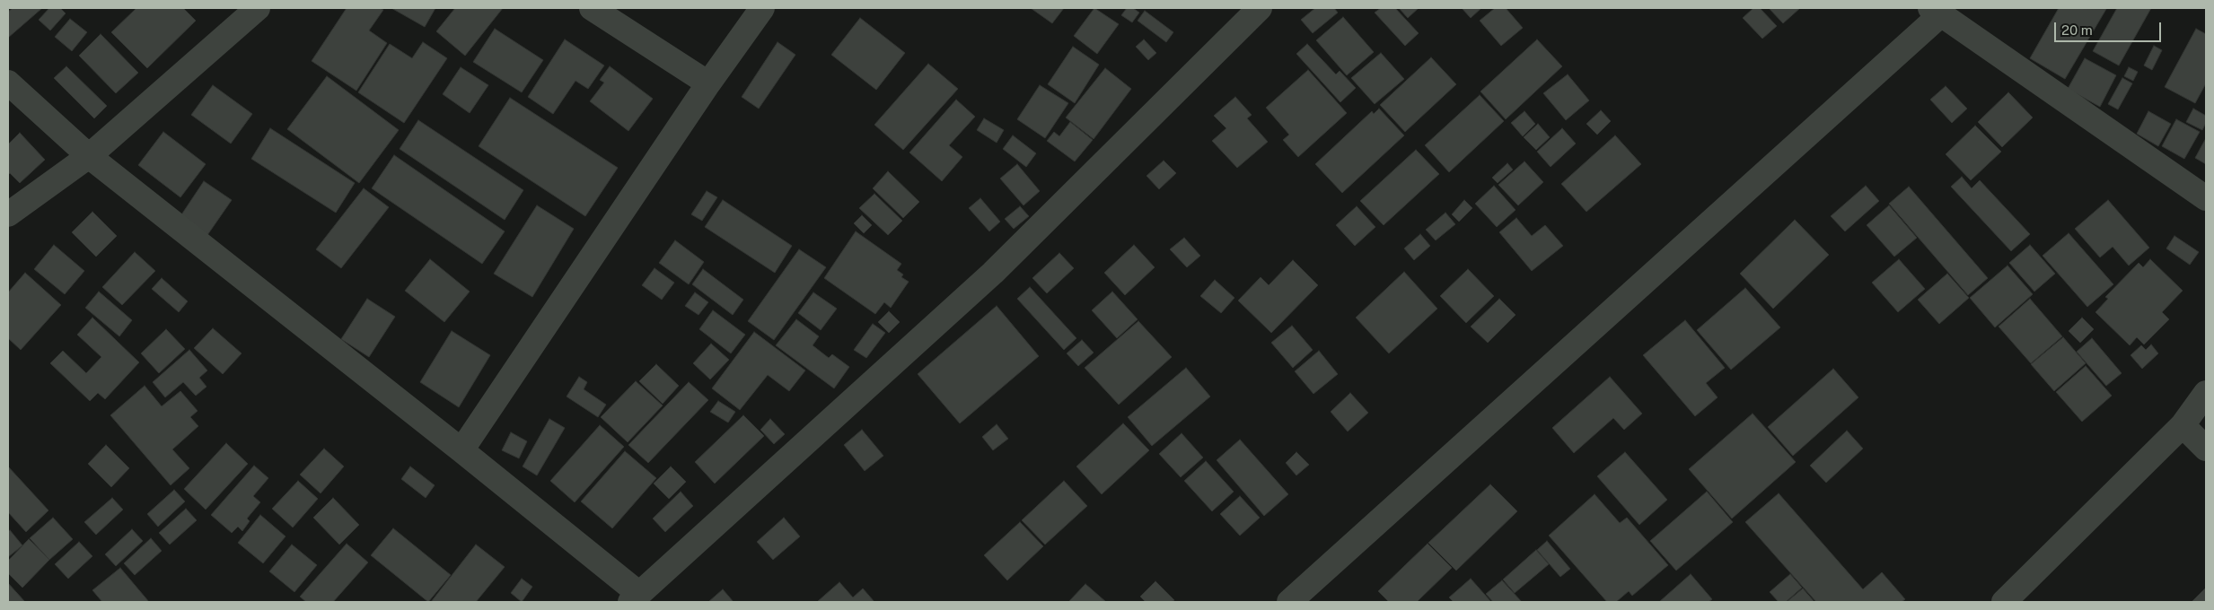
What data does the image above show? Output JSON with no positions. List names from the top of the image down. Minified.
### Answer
{"scale_bar":"20 m"}
